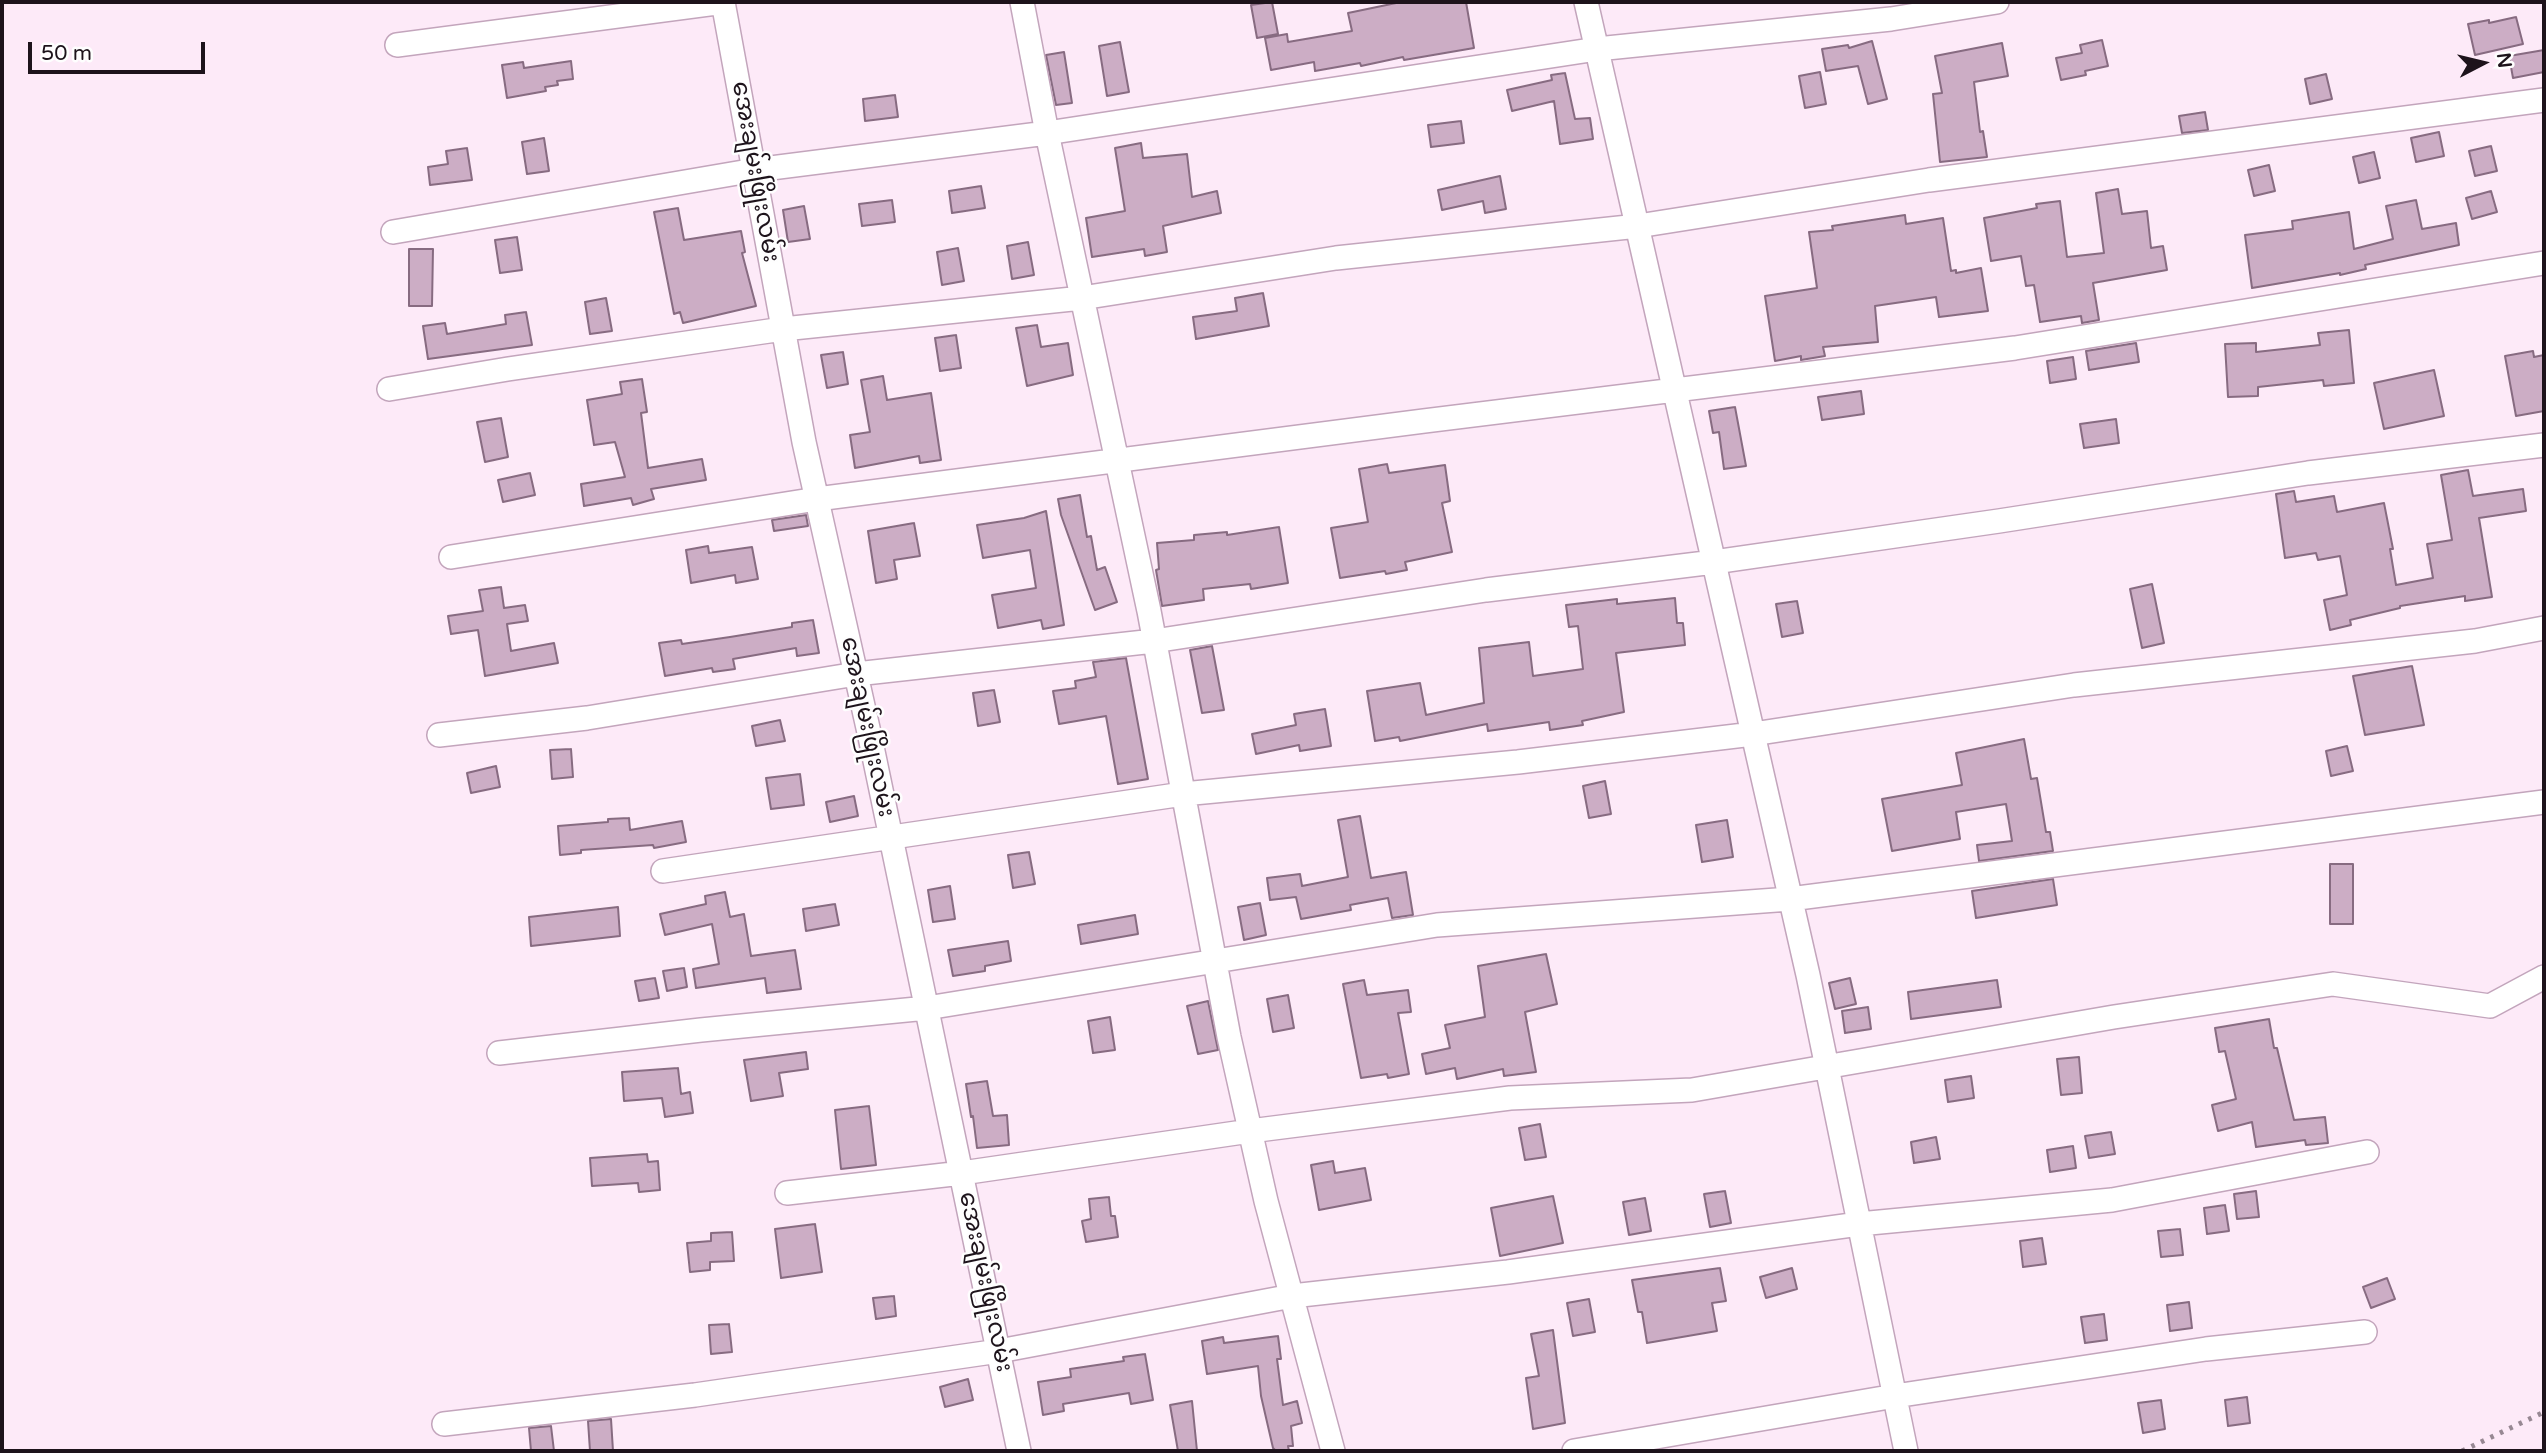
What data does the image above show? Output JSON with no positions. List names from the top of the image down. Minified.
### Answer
{"streets":{"street":["အေးချမ်းဖြိုးလမ်း"]},"scale_bar":"50 m","north":"right"}
